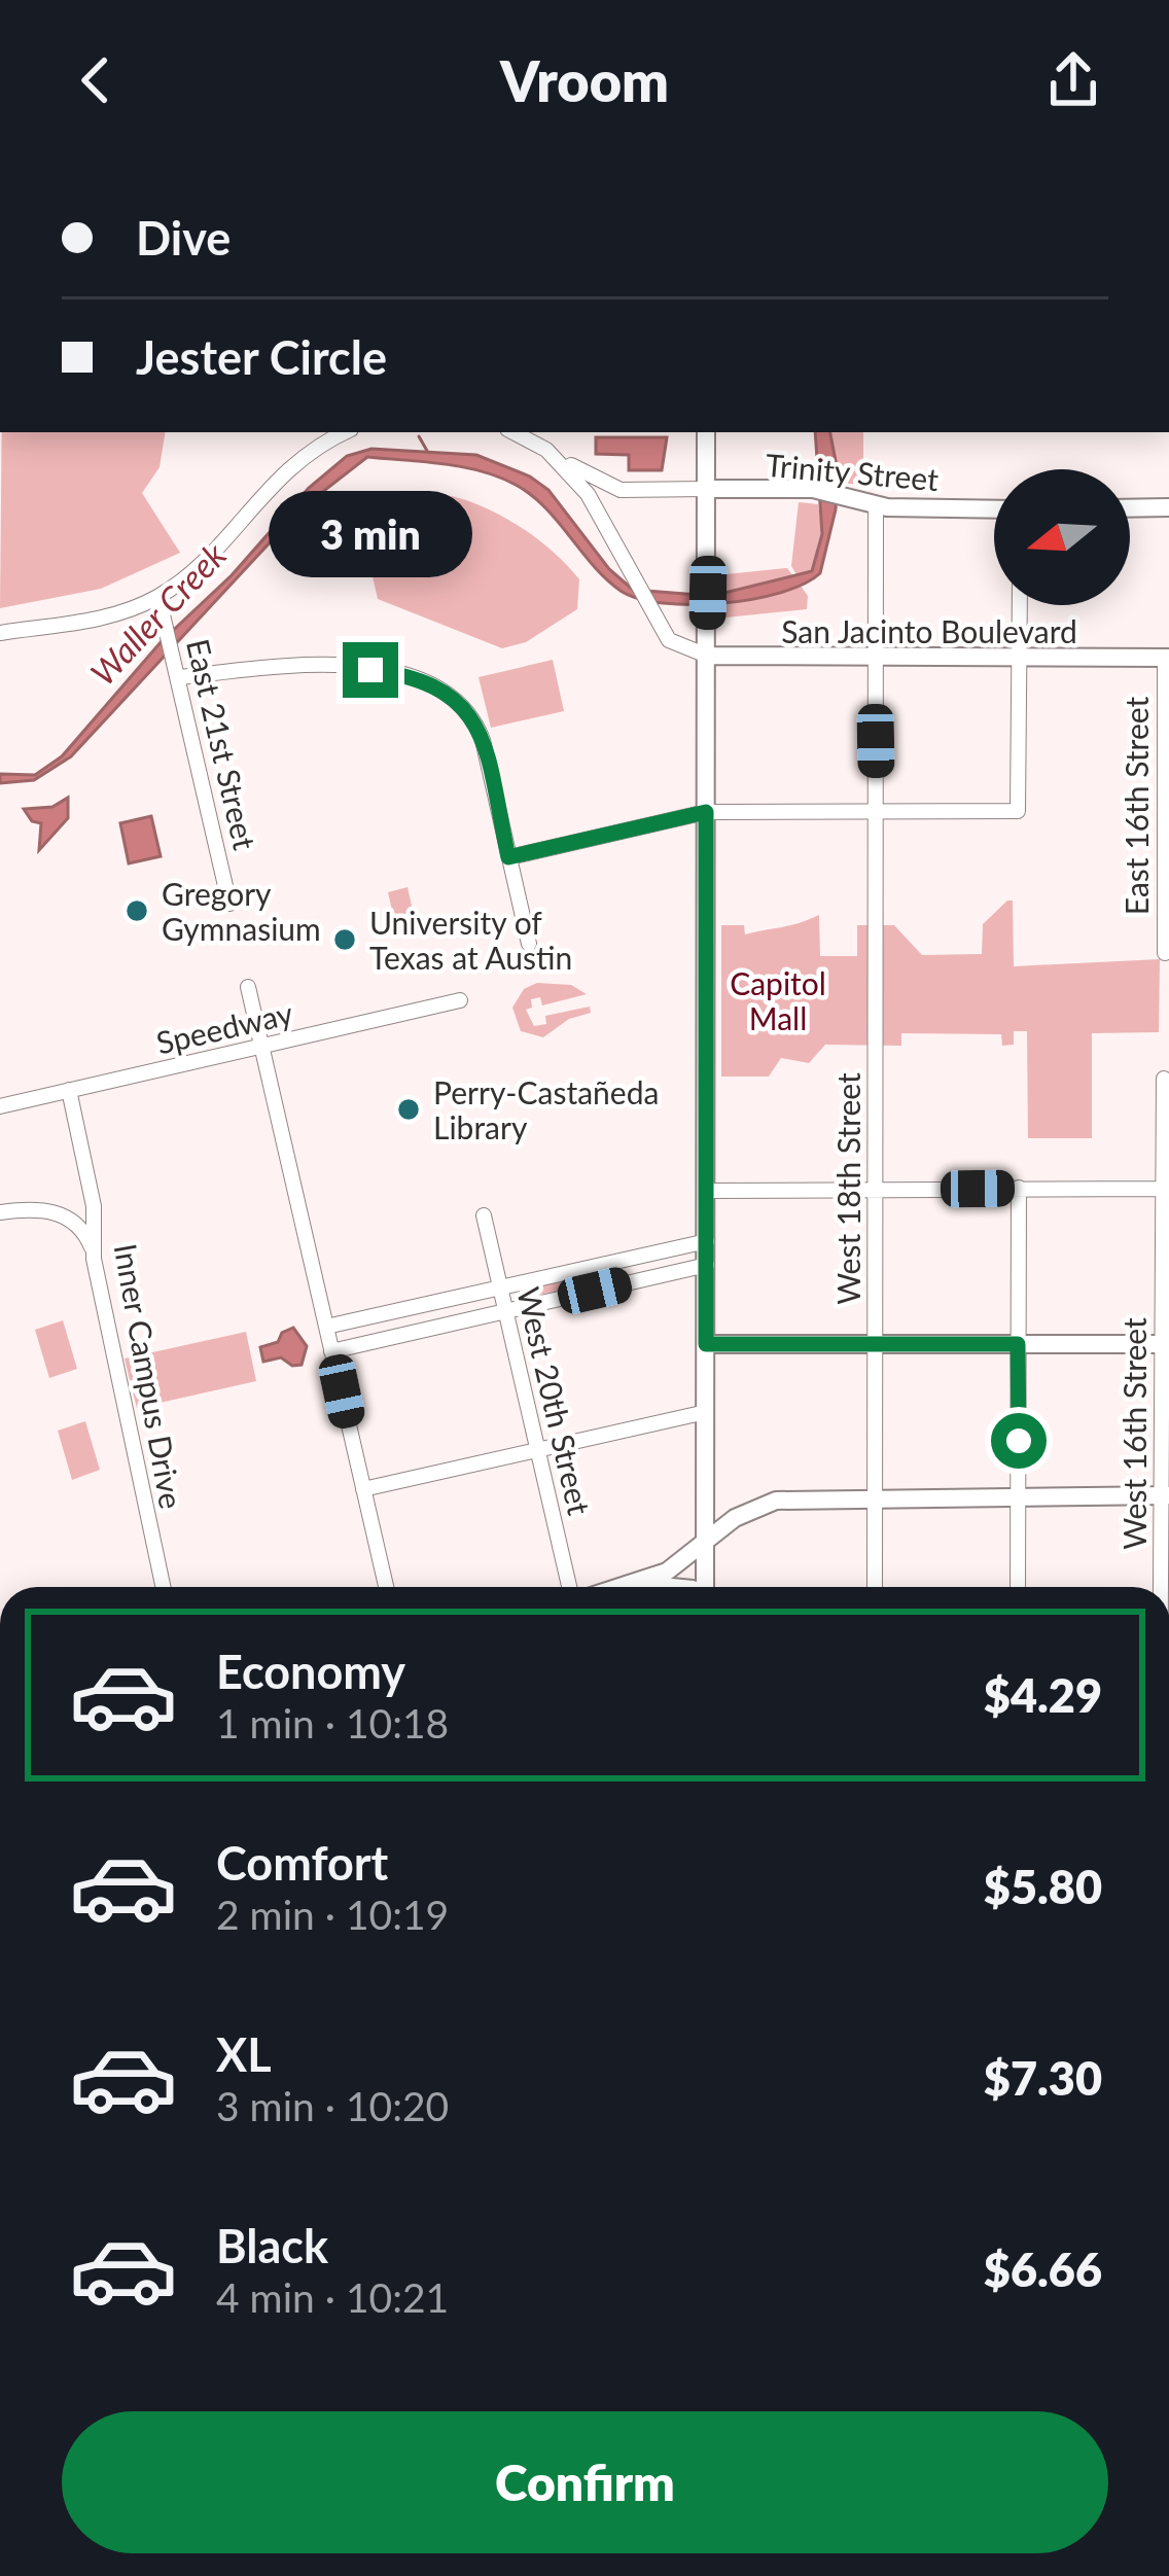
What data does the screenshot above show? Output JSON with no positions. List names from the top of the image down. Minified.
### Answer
{"streets":{"main road":["Trinity Street","San Jacinto Boulevard"],"street":["East 21st Street","East 16th Street","Speedway","West 18th Street","Inner Campus Drive","West 20th Street","West 16th Street"]},"crossings":[["Trinity Street","West 18th Street"],["San Jacinto Boulevard","East 16th Street"],["San Jacinto Boulevard","West 18th Street"],["Speedway","Inner Campus Drive"]],"water":["Waller Creek"],"parks":["Capitol Mall"],"places":["Gregory Gymnasium","University of Texas at Austin","Perry-Castañeda Library"],"north":"left","page":{"header":"Vroom","banner":["Dive","Jester Circle"],"bubble":"3 min","list":[{"name":"Economy","note":"1 min · 10:18","value":"$4.29"},{"name":"Comfort","note":"2 min · 10:19","value":"$5.80"},{"name":"XL","note":"3 min · 10:20","value":"$7.30"},{"name":"Black","note":"4 min · 10:21","value":"$6.66"}],"buttons":"Confirm"}}
